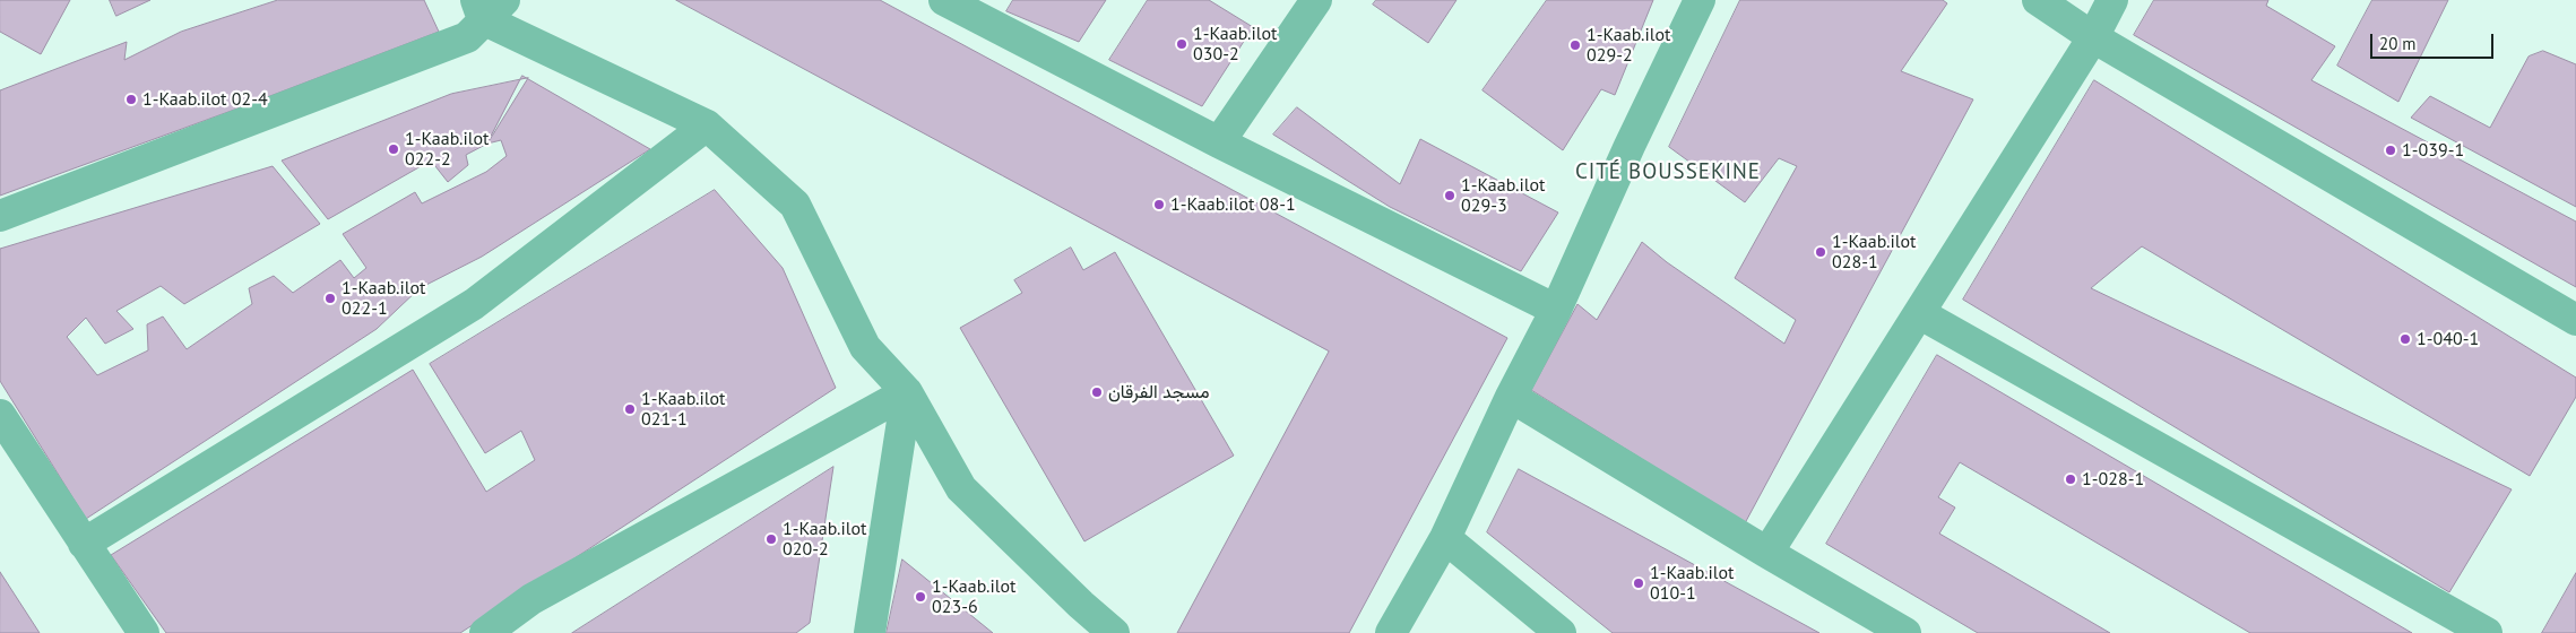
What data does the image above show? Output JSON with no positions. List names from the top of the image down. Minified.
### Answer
{"districts":["CITÉ BOUSSEKINE"],"places":["1-Kaab.ilot 030-2","1-Kaab.ilot 029-2","1-Kaab.ilot 02-4","1-Kaab.ilot 022-2","1-039-1","1-Kaab.ilot 029-3","1-Kaab.ilot 08-1","1-Kaab.ilot 028-1","1-Kaab.ilot 022-1","1-040-1","مسجد الفرقان","1-Kaab.ilot 021-1","1-028-1","1-Kaab.ilot 020-2","1-Kaab.ilot 010-1","1-Kaab.ilot 023-6"],"scale_bar":"20 m"}
